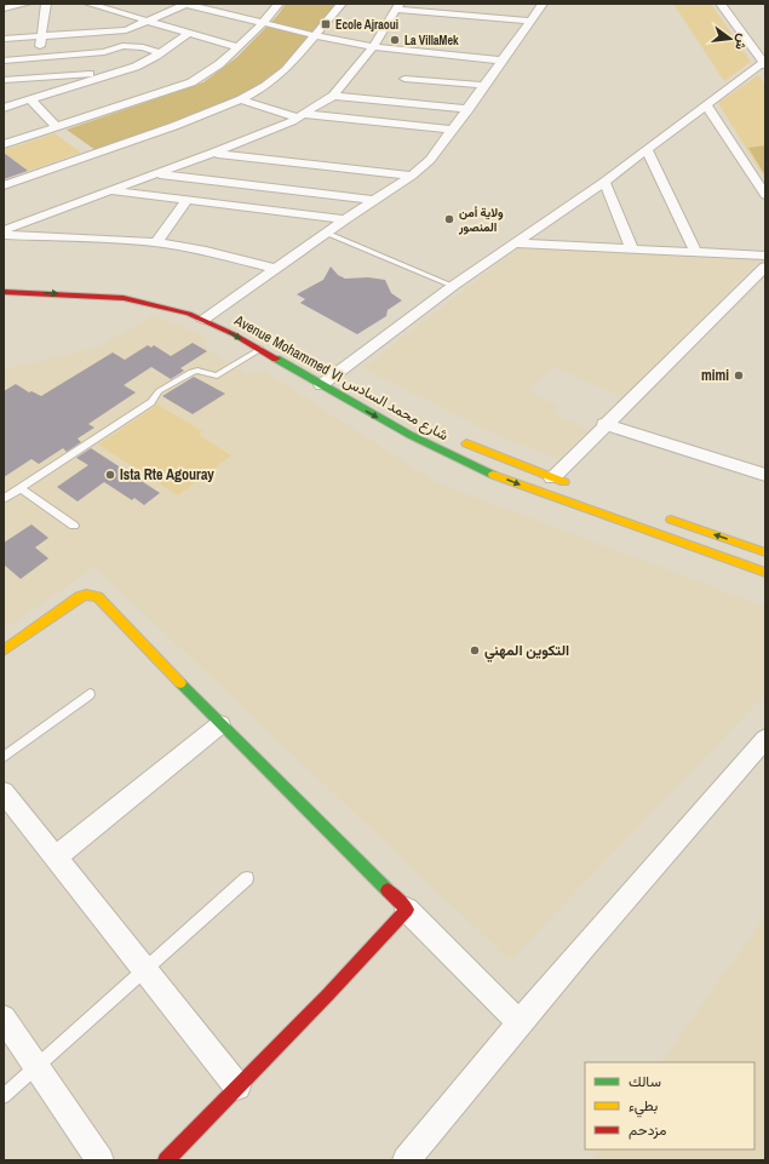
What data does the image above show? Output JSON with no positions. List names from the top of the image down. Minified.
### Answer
{"streets":{"main road":["Avenue Mohammed VI شارع محمد السادس"]},"places":{"transit":["Ecole Ajraoui"],"other":["La VillaMek","ولاية أمن المنصور","mimi","Ista Rte Agouray","التكوين المهني"]},"legend":["سالك","بطيء","مزدحم"],"north":"right"}
